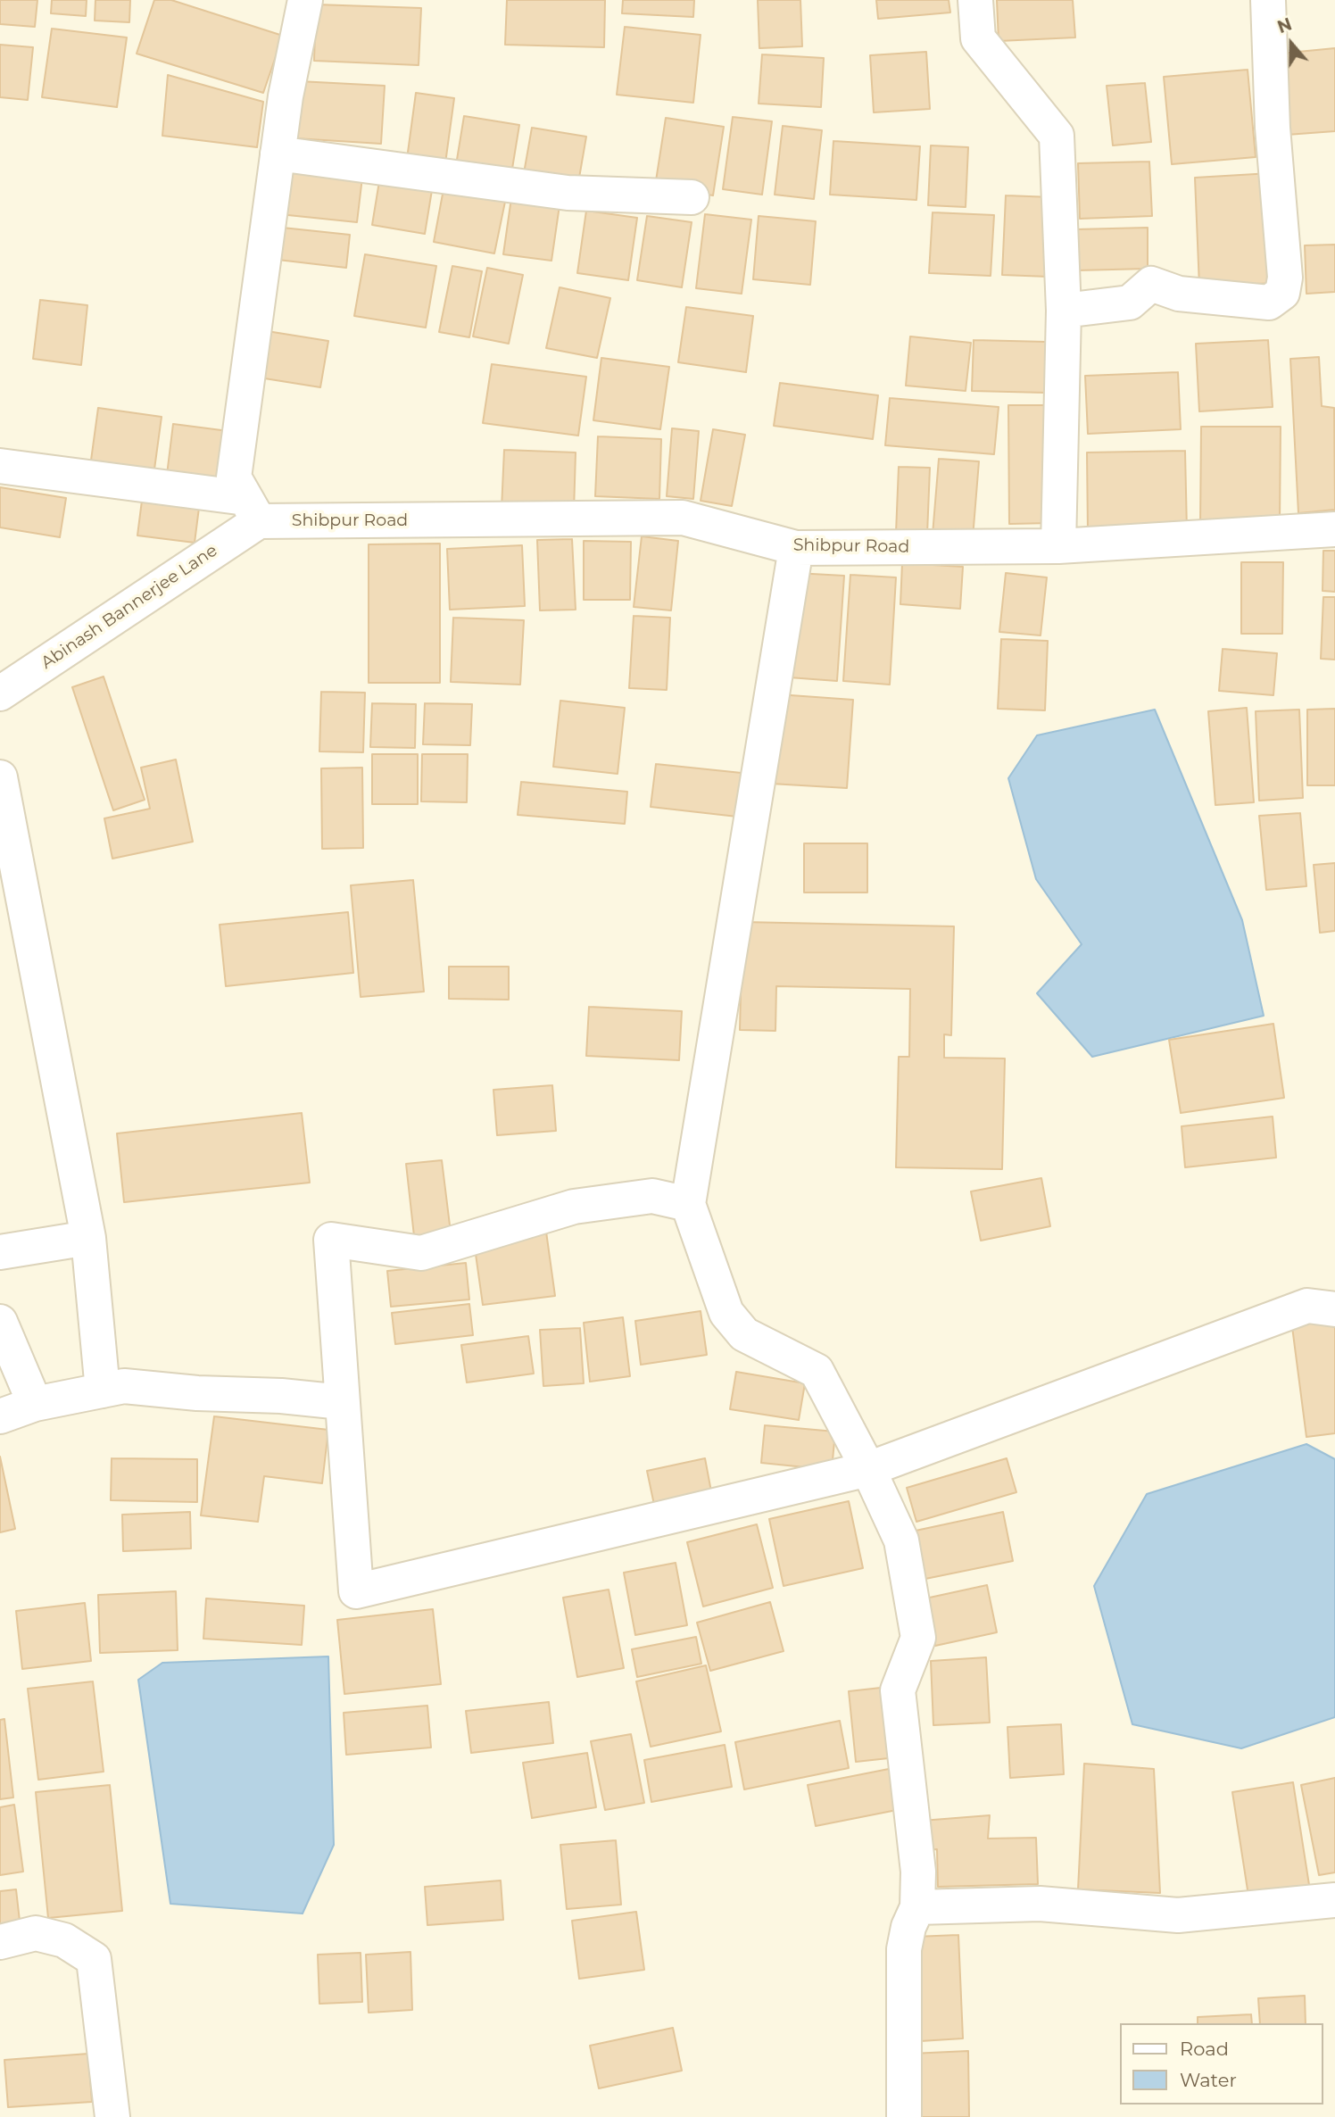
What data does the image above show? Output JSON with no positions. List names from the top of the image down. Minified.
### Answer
{"streets":{"street":["Shibpur Road","Abinash Bannerjee Lane"]},"crossings":[["Shibpur Road","Abinash Bannerjee Lane"]],"legend":["Road","Water"],"north":"top"}
